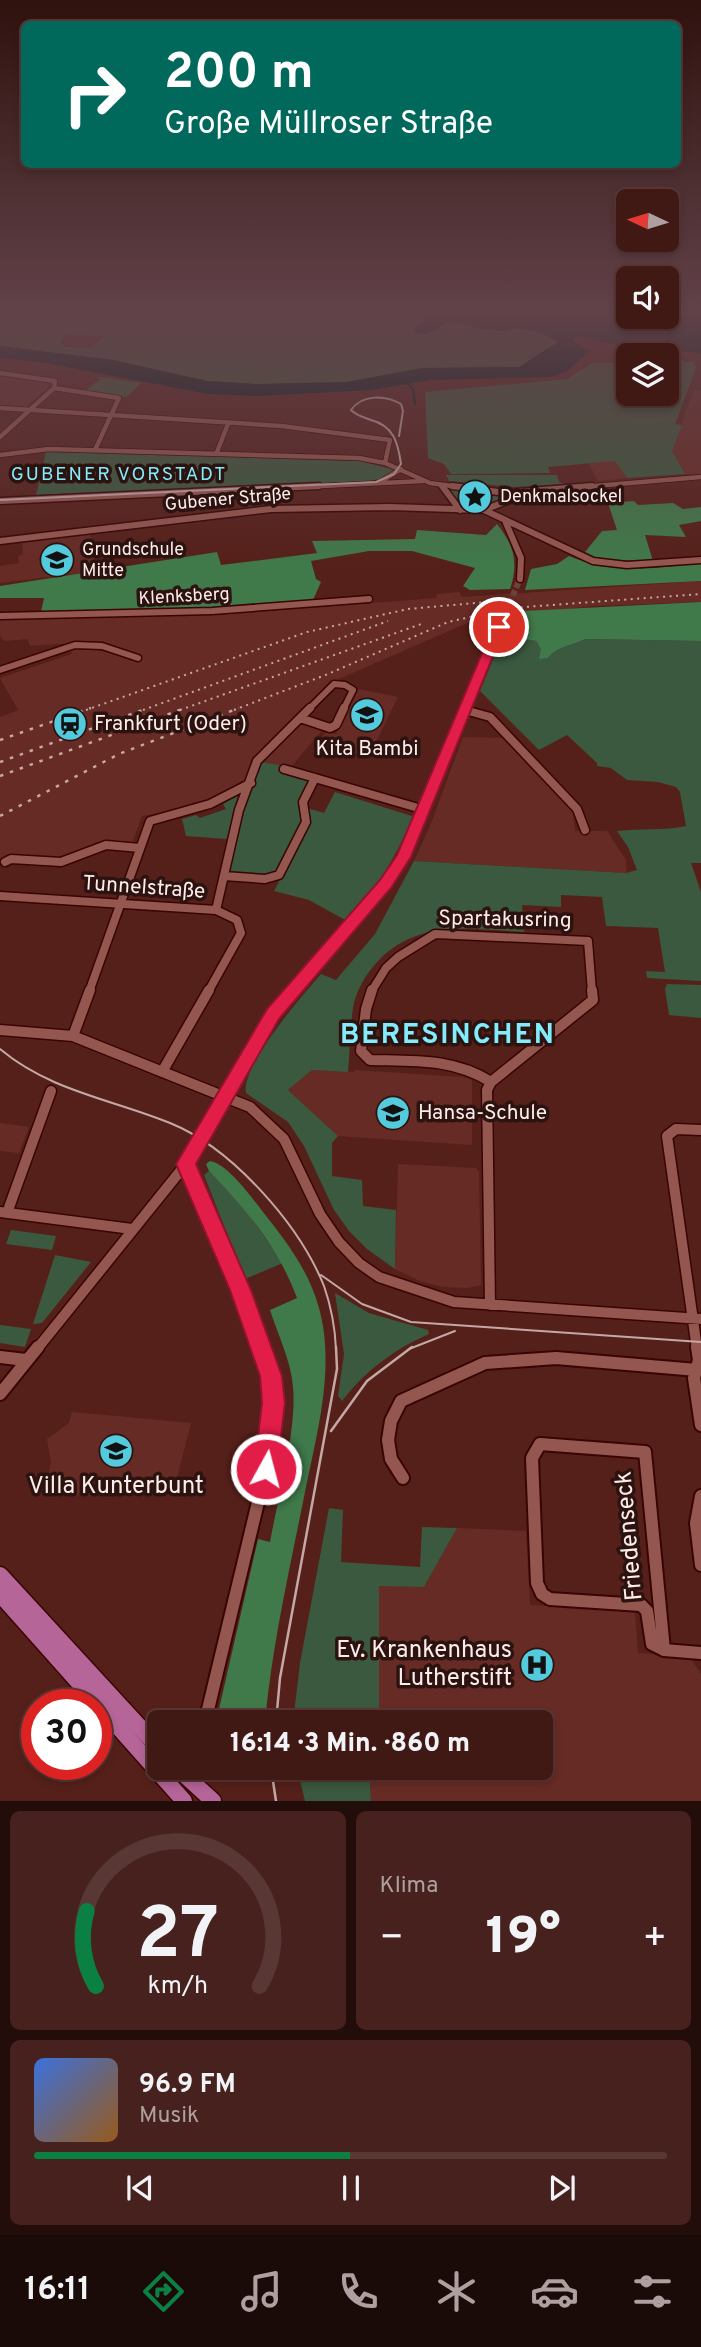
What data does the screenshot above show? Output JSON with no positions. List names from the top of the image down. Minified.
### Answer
{"streets":{"street":["Gubener Straße","Klenksberg","Tunnelstraße","Spartakusring","Friedenseck"]},"districts":["GUBENER VORSTADT","BERESINCHEN"],"places":{"place":["Denkmalsockel"],"school or university":["Grundschule Mitte","Kita Bambi","Hansa-Schule","Villa Kunterbunt"],"station":["Frankfurt (Oder)"],"hospital":["Ev. Krankenhaus Lutherstift"]},"north":"left","page":{"turn":["200 m","Große Müllroser Straße"],"limit":"30","trip":"16:14 · 3 Min. · 860 m","tile":"Klima","heat":["−","19°","+"],"song":["96.9 FM","Musik"],"tabs":"16:11","gauge":["27","km/h"]}}
